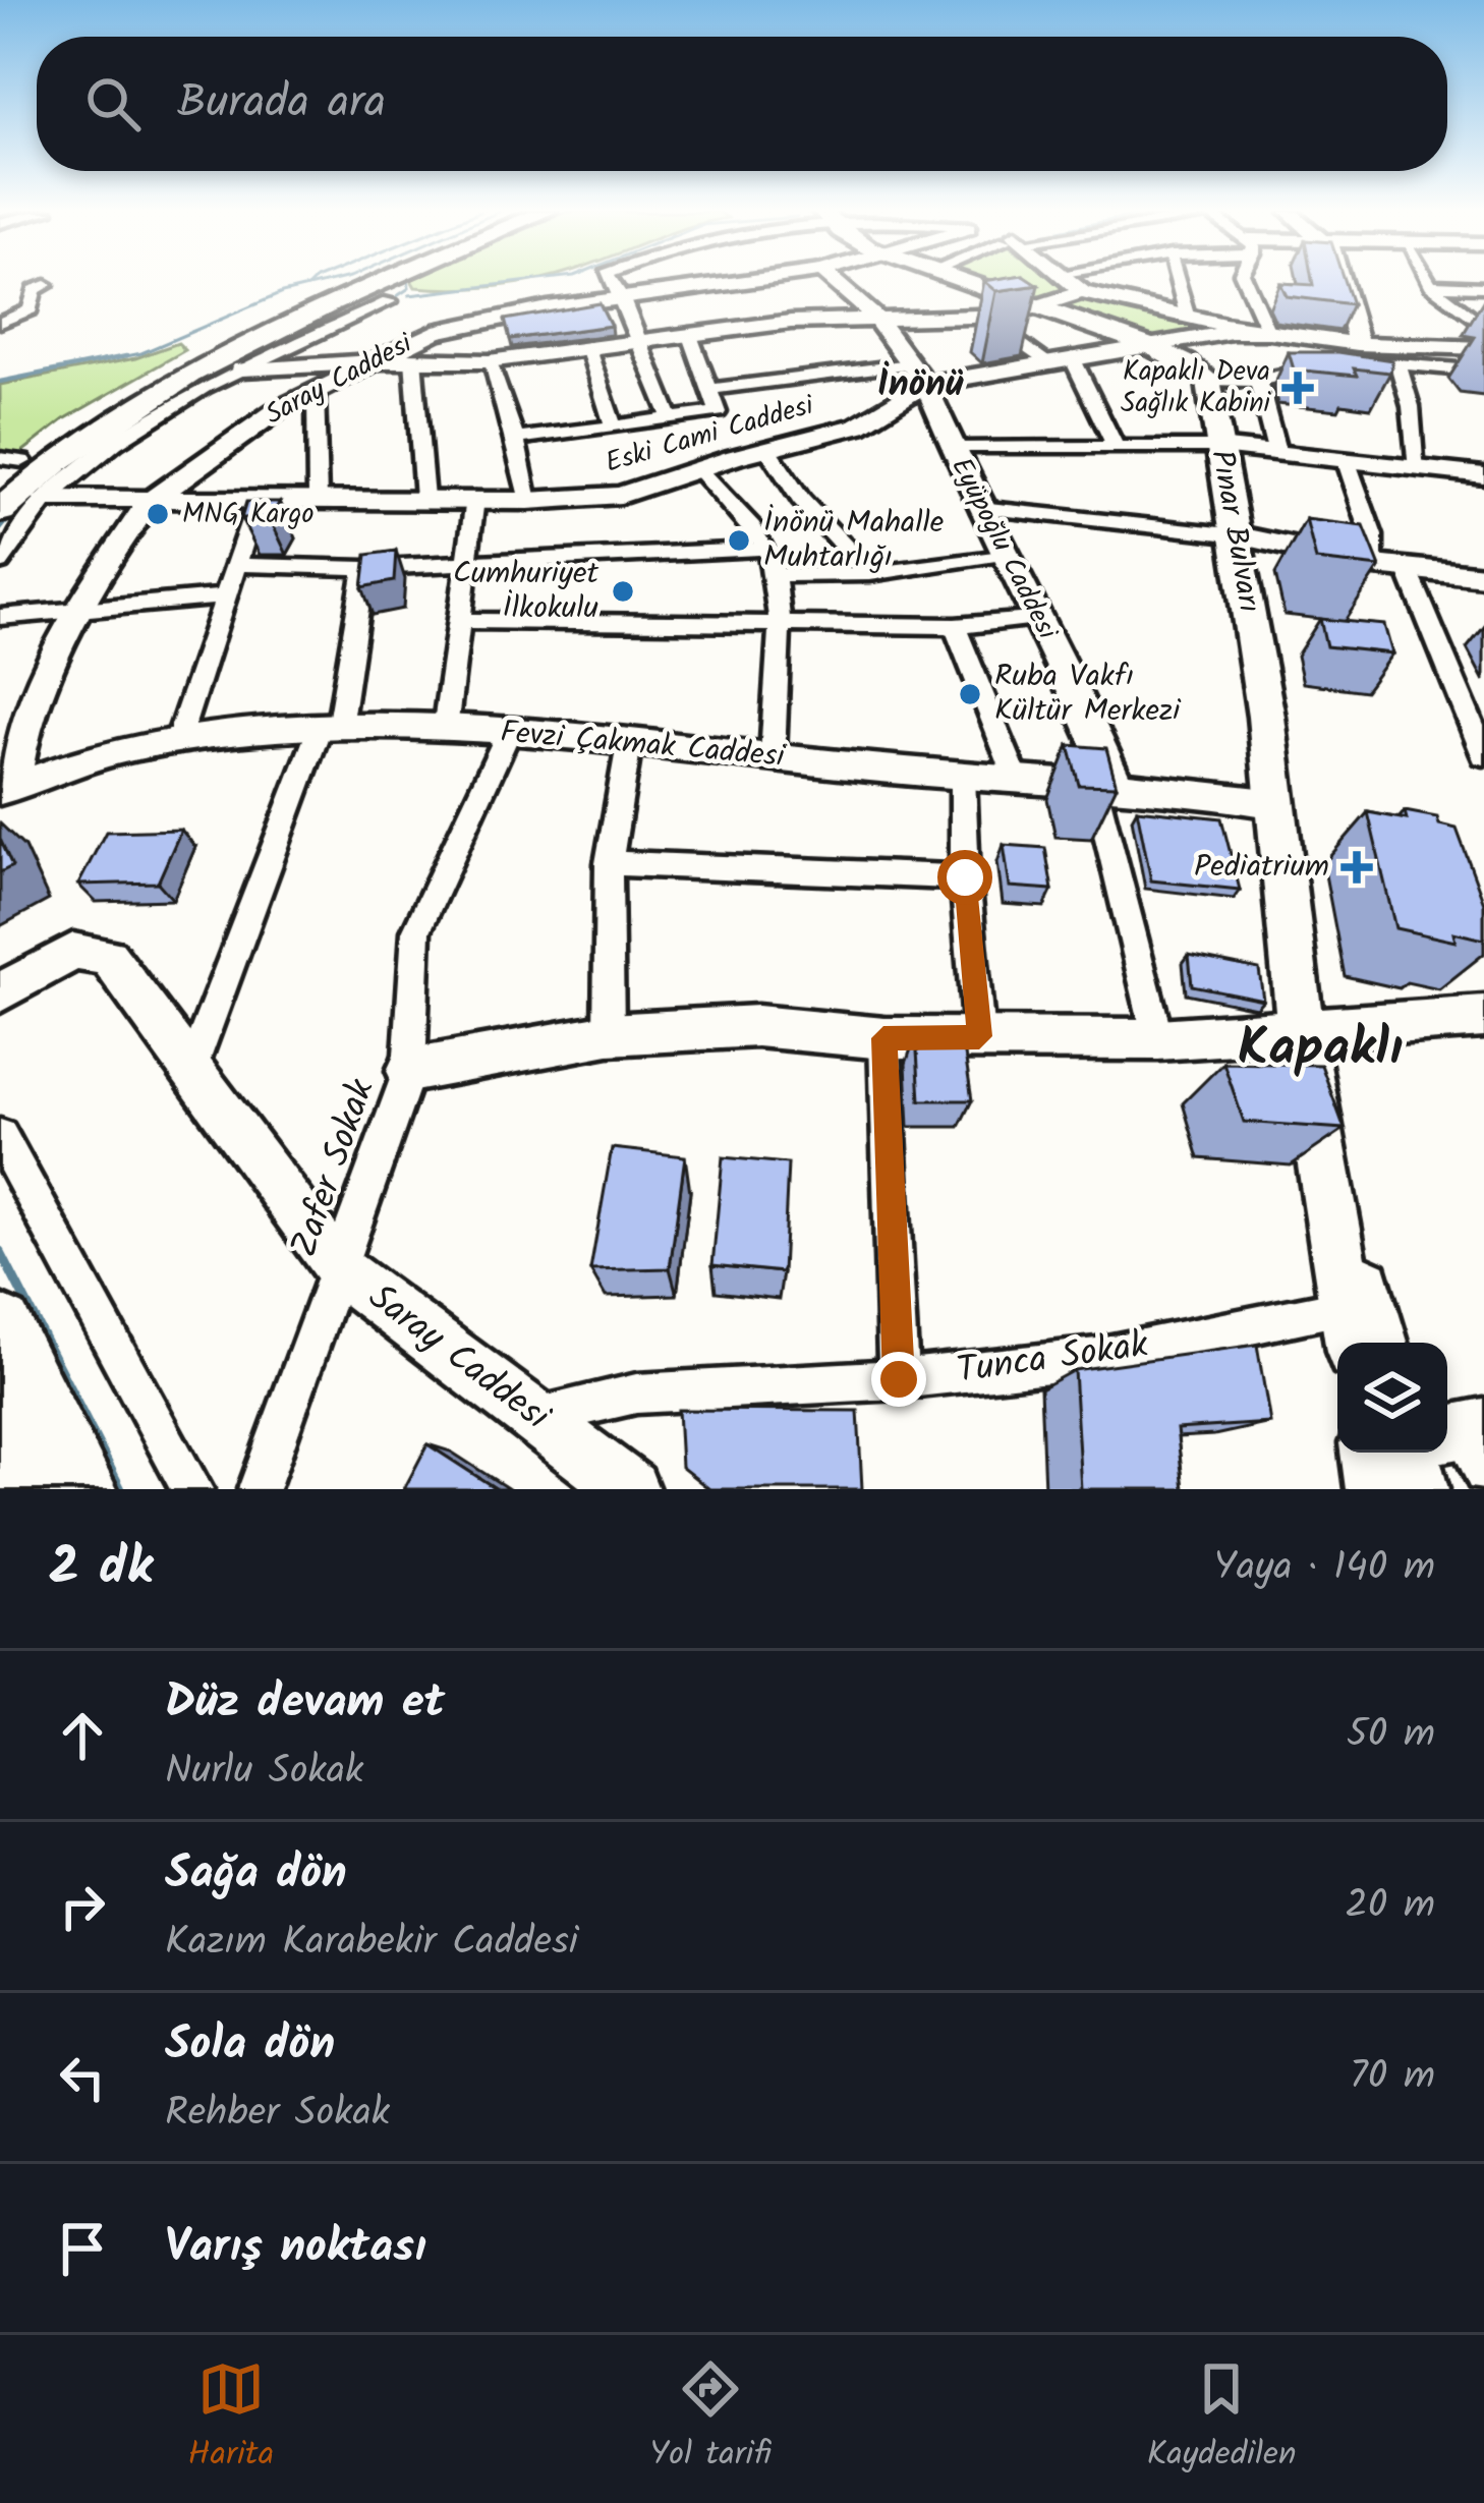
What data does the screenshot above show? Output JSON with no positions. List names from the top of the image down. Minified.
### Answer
{"streets":{"main road":["Pınar Bulvarı"],"street":["Saray Caddesi","Eski Cami Caddesi","Eyüpoğlu Caddesi","Fevzi Çakmak Caddesi","Zafer Sokak","Tunca Sokak"]},"crossings":[["Saray Caddesi","Eski Cami Caddesi"],["Saray Caddesi","Fevzi Çakmak Caddesi"],["Saray Caddesi","Zafer Sokak"],["Saray Caddesi","Tunca Sokak"],["Eski Cami Caddesi","Eyüpoğlu Caddesi"],["Pınar Bulvarı","Fevzi Çakmak Caddesi"],["Eyüpoğlu Caddesi","Fevzi Çakmak Caddesi"],["Fevzi Çakmak Caddesi","Zafer Sokak"]],"districts":["İnönü","Kapaklı"],"places":{"health":["Kapaklı Deva Sağlık Kabini","Pediatrium"],"other":["MNG Kargo","İnönü Mahalle Muhtarlığı","Cumhuriyet İlkokulu","Ruba Vakfı Kültür Merkezi"]},"page":{"search":"Burada ara","heading":["2 dk","Yaya · 140 m"],"list":[["Düz devam et","Nurlu Sokak","50 m"],["Sağa dön","Kazım Karabekir Caddesi","20 m"],["Sola dön","Rehber Sokak","70 m"],"Varış noktası"],"nav":["Harita","Yol tarifi","Kaydedilen"]}}
